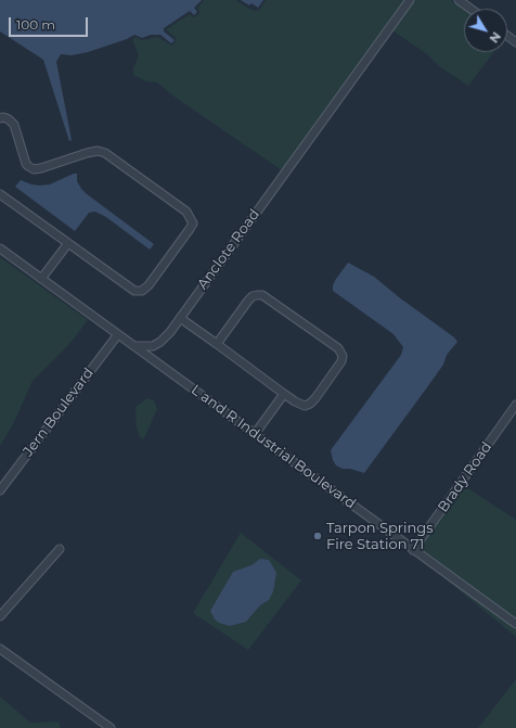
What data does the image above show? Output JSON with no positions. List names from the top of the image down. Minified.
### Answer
{"streets":{"street":["Anclote Road","Jern Boulevard","L and R Industrial Boulevard","Brady Road"]},"crossings":[["Anclote Road","L and R Industrial Boulevard"],["L and R Industrial Boulevard","Brady Road"]],"places":["Tarpon Springs Fire Station 71"],"scale_bar":"100 m","north":"bottom right"}
